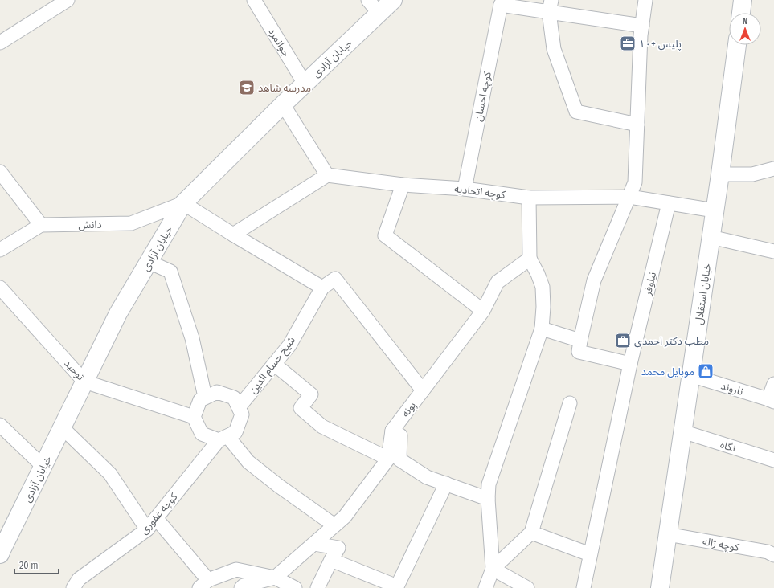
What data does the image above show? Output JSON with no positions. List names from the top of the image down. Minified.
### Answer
{"streets":{"street":["جوانمرد","خیابان آزادی","کوچه احسان","کوچه اتحادیه","دانش","نیلوفر","خیابان استقلال","شیخ حسام الدین","توحید","ناروند","پونه","نگاه","کوچه غفوری","کوچه ژاله"]},"crossings":[["جوانمرد","خیابان آزادی"],["خیابان آزادی","دانش"],["خیابان آزادی","توحید"],["کوچه احسان","کوچه اتحادیه"],["کوچه اتحادیه","نیلوفر"],["کوچه اتحادیه","خیابان استقلال"],["خیابان استقلال","ناروند"],["خیابان استقلال","نگاه"],["خیابان استقلال","کوچه ژاله"],["شیخ حسام الدین","توحید"],["شیخ حسام الدین","کوچه غفوری"],["توحید","کوچه غفوری"]],"places":{"office":["پلیس +۱۰","مطب دکتر احمدی"],"school or university":["مدرسه شاهد"],"shop":["موبایل محمد"]},"scale_bar":"20 m","north":"top"}
